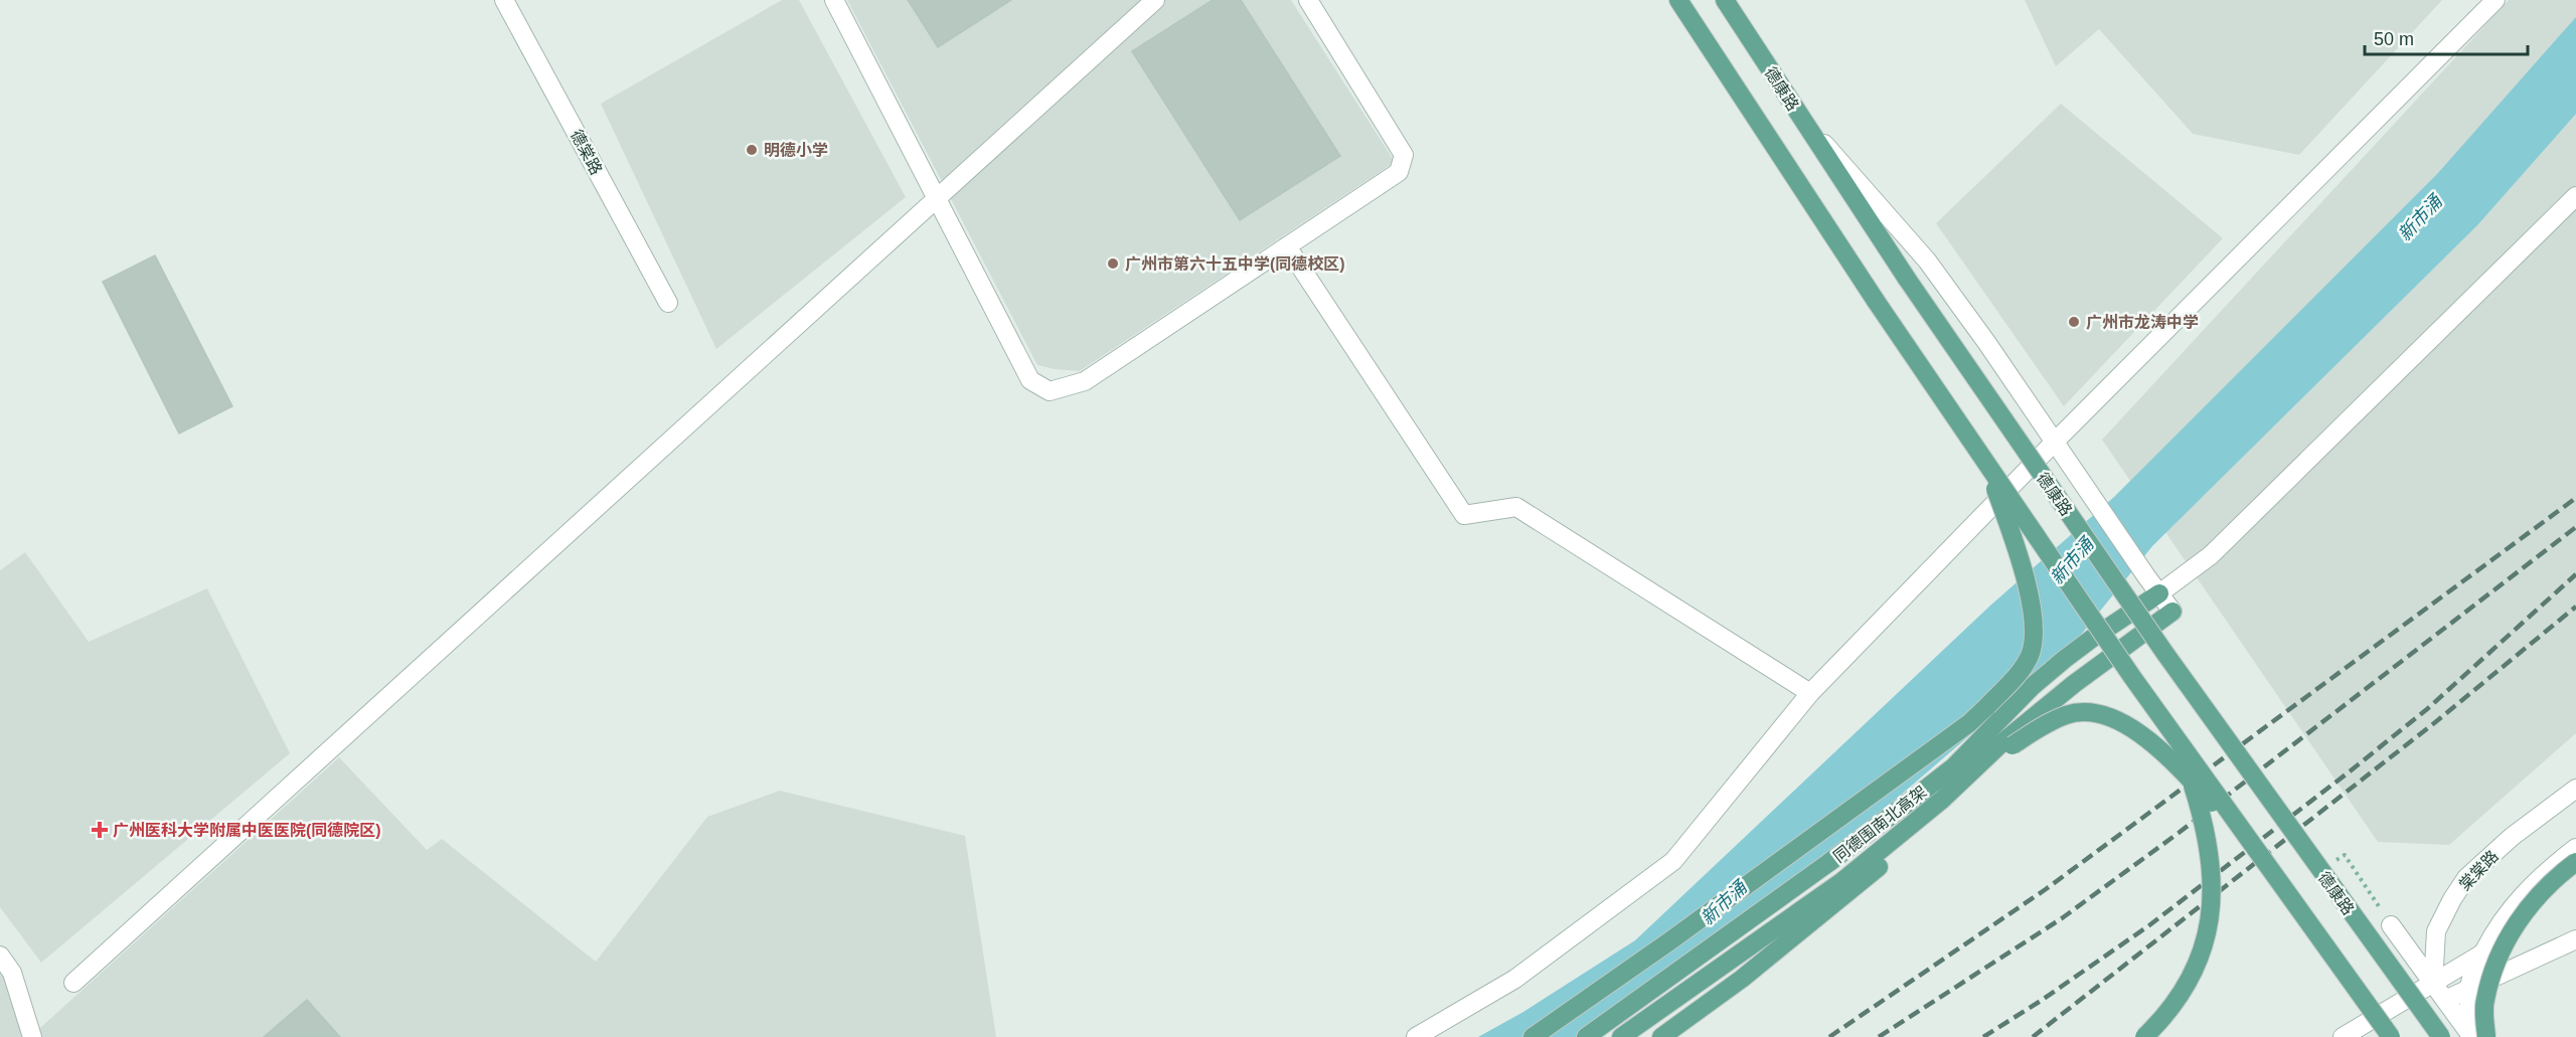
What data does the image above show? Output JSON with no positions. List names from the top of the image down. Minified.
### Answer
{"streets":{"main road":["德康路","同德围南北高架"],"street":["德棠路","棠棠路"]},"water":["新市涌"],"places":{"other":["明德小学","广州市第六十五中学(同德校区)","广州市龙涛中学"],"health":["广州医科大学附属中医医院(同德院区)"]},"scale_bar":"50 m"}
